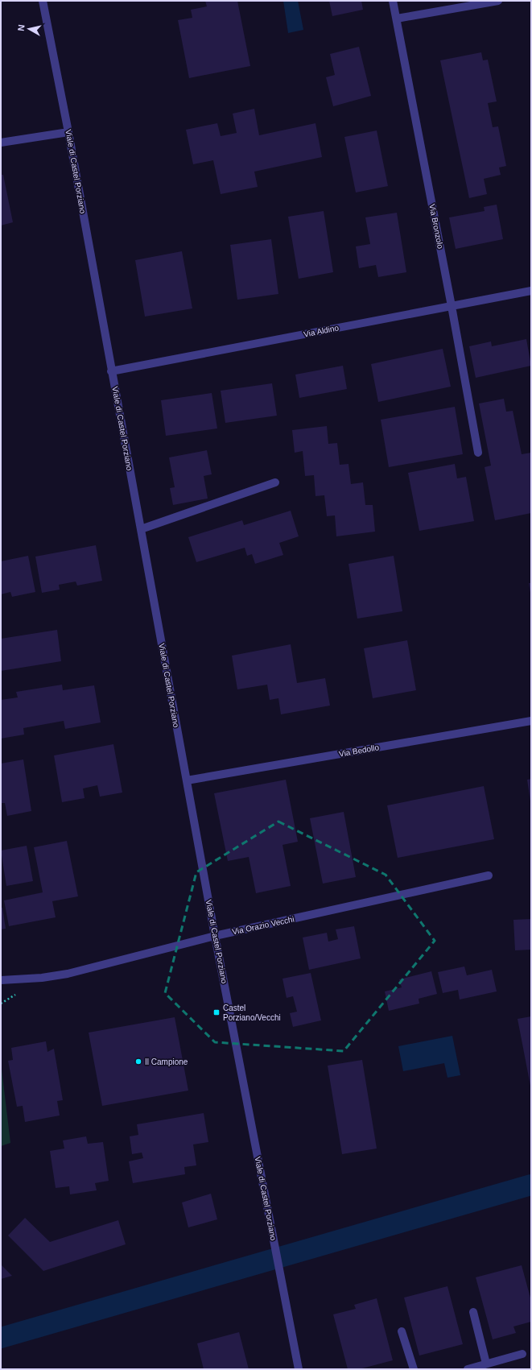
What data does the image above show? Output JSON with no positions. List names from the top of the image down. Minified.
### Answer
{"streets":{"street":["Viale di Castel Porziano","Via Bronzolo","Via Aldino","Via Bedollo","Via Orazio Vecchi"]},"crossings":[["Viale di Castel Porziano","Via Aldino"],["Viale di Castel Porziano","Via Bedollo"],["Viale di Castel Porziano","Via Orazio Vecchi"],["Via Bronzolo","Via Aldino"]],"places":{"transit":["Castel Porziano/Vecchi"],"other":["Il Campione"]},"north":"left"}
